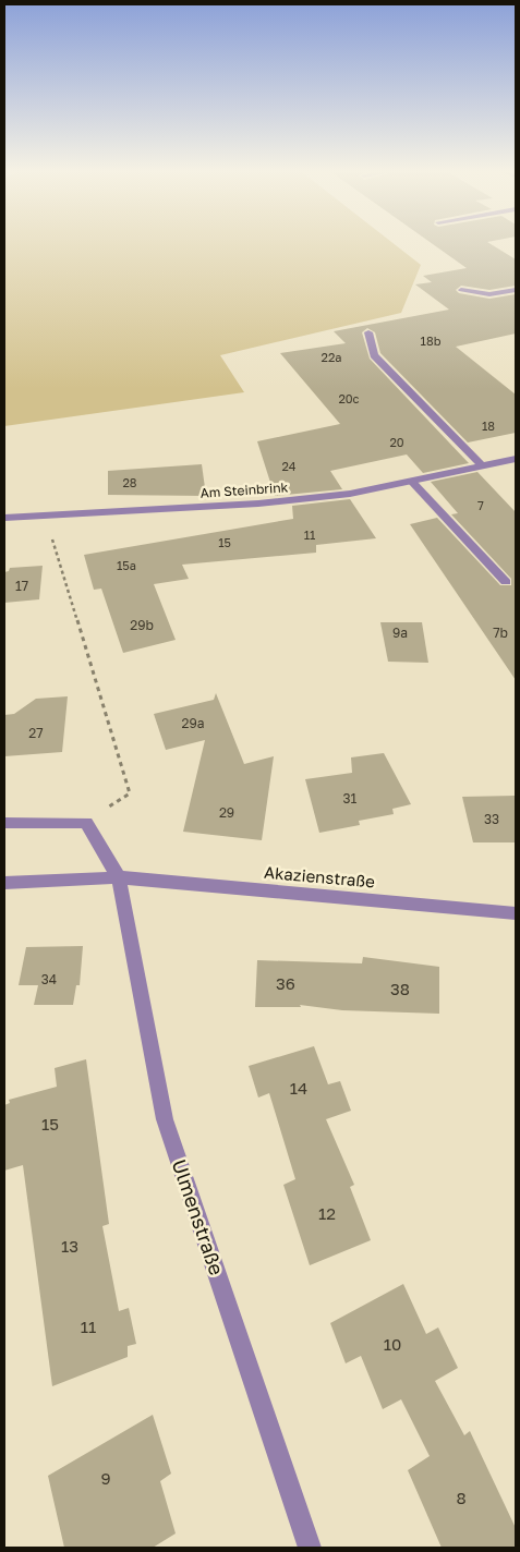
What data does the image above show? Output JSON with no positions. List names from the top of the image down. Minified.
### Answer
{"streets":{"street":["Am Steinbrink","Akazienstraße","Ulmenstraße"]},"crossings":[["Akazienstraße","Ulmenstraße"]],"house_numbers":["18b","22a","20c","18","20","24","28","7","11","15","15a","17","29b","9a","7b","29a","27","31","29","33","34","36","38","14","15","12","13","11","10","9","8"]}
